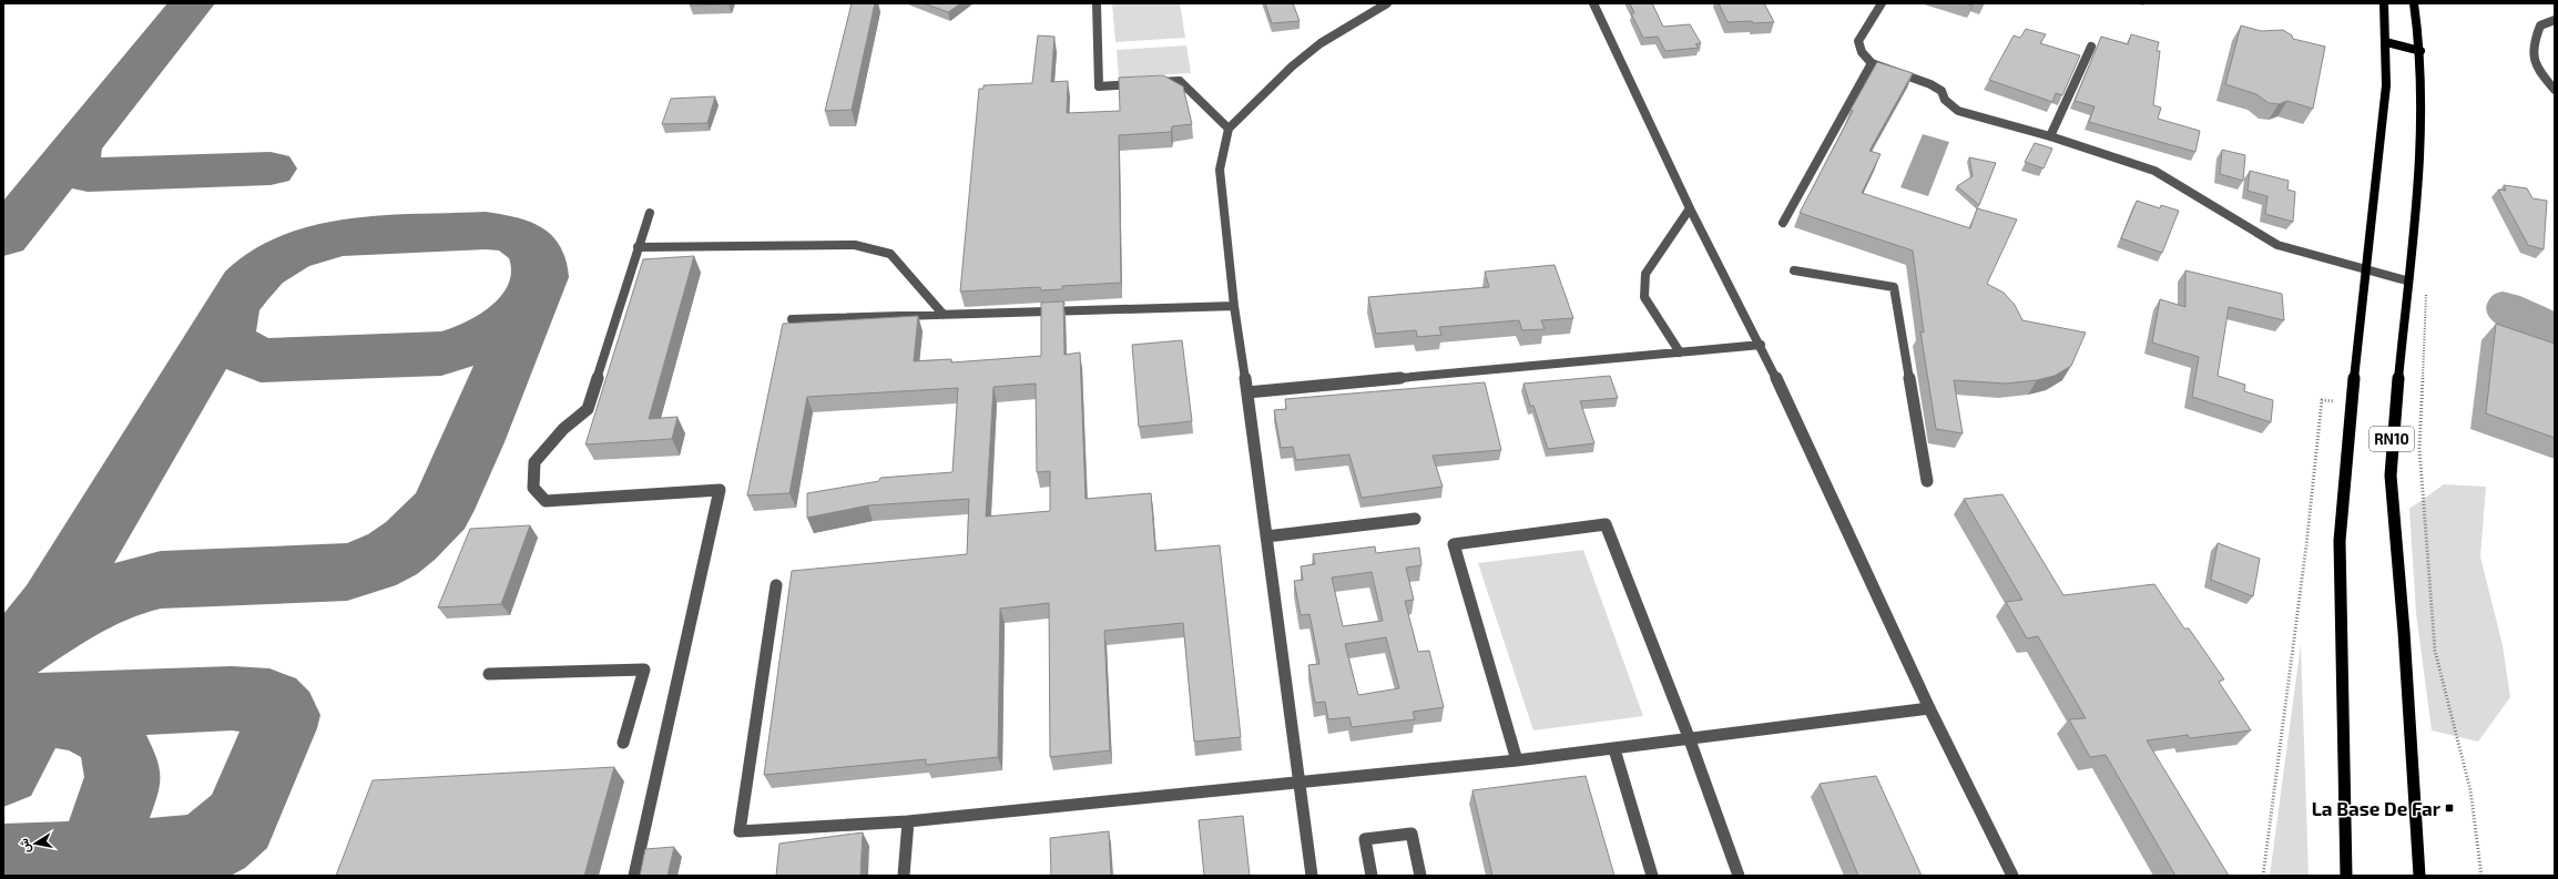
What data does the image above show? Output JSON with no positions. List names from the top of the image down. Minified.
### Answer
{"streets":{"main road":["RN10"]},"places":{"transit":["La Base De Far"]},"north":"left"}
